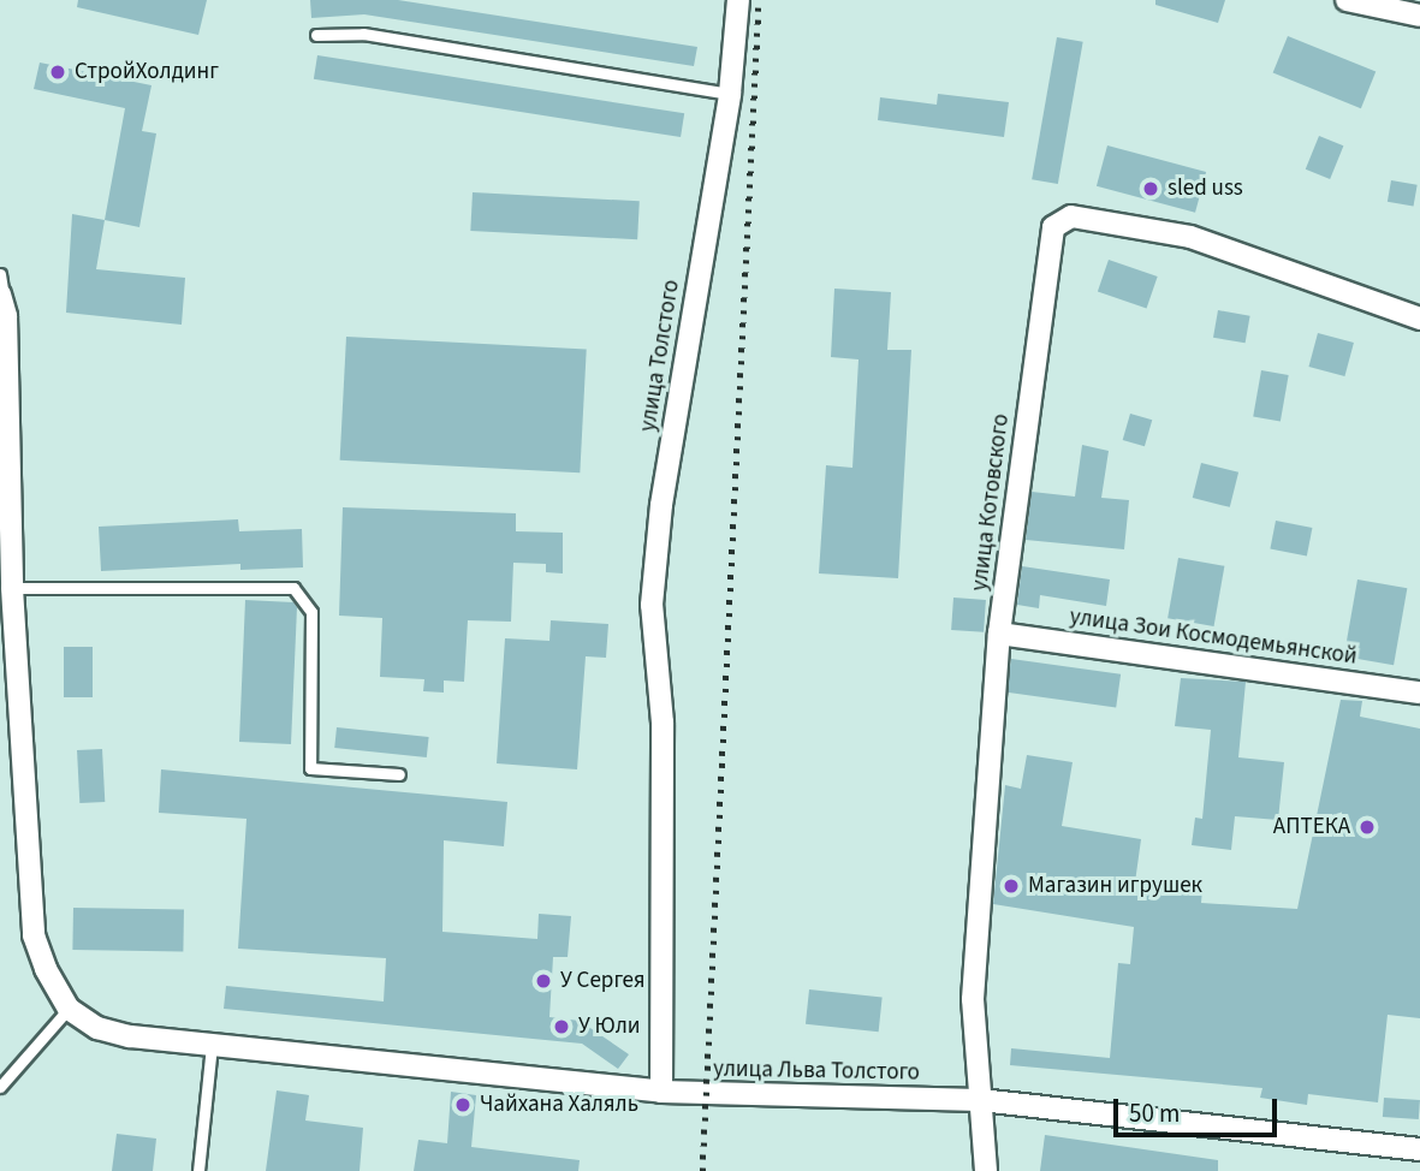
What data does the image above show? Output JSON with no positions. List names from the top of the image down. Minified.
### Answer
{"streets":{"street":["улица Толстого","улица Котовского","улица Зои Космодемьянской","улица Льва Толстого"]},"crossings":[["улица Толстого","улица Льва Толстого"],["улица Котовского","улица Зои Космодемьянской"],["улица Котовского","улица Льва Толстого"]],"places":["СтройХолдинг","sled uss","АПТЕКА","Магазин игрушек","У Сергея","У Юли","Чайхана Халяль"],"scale_bar":"50 m"}
